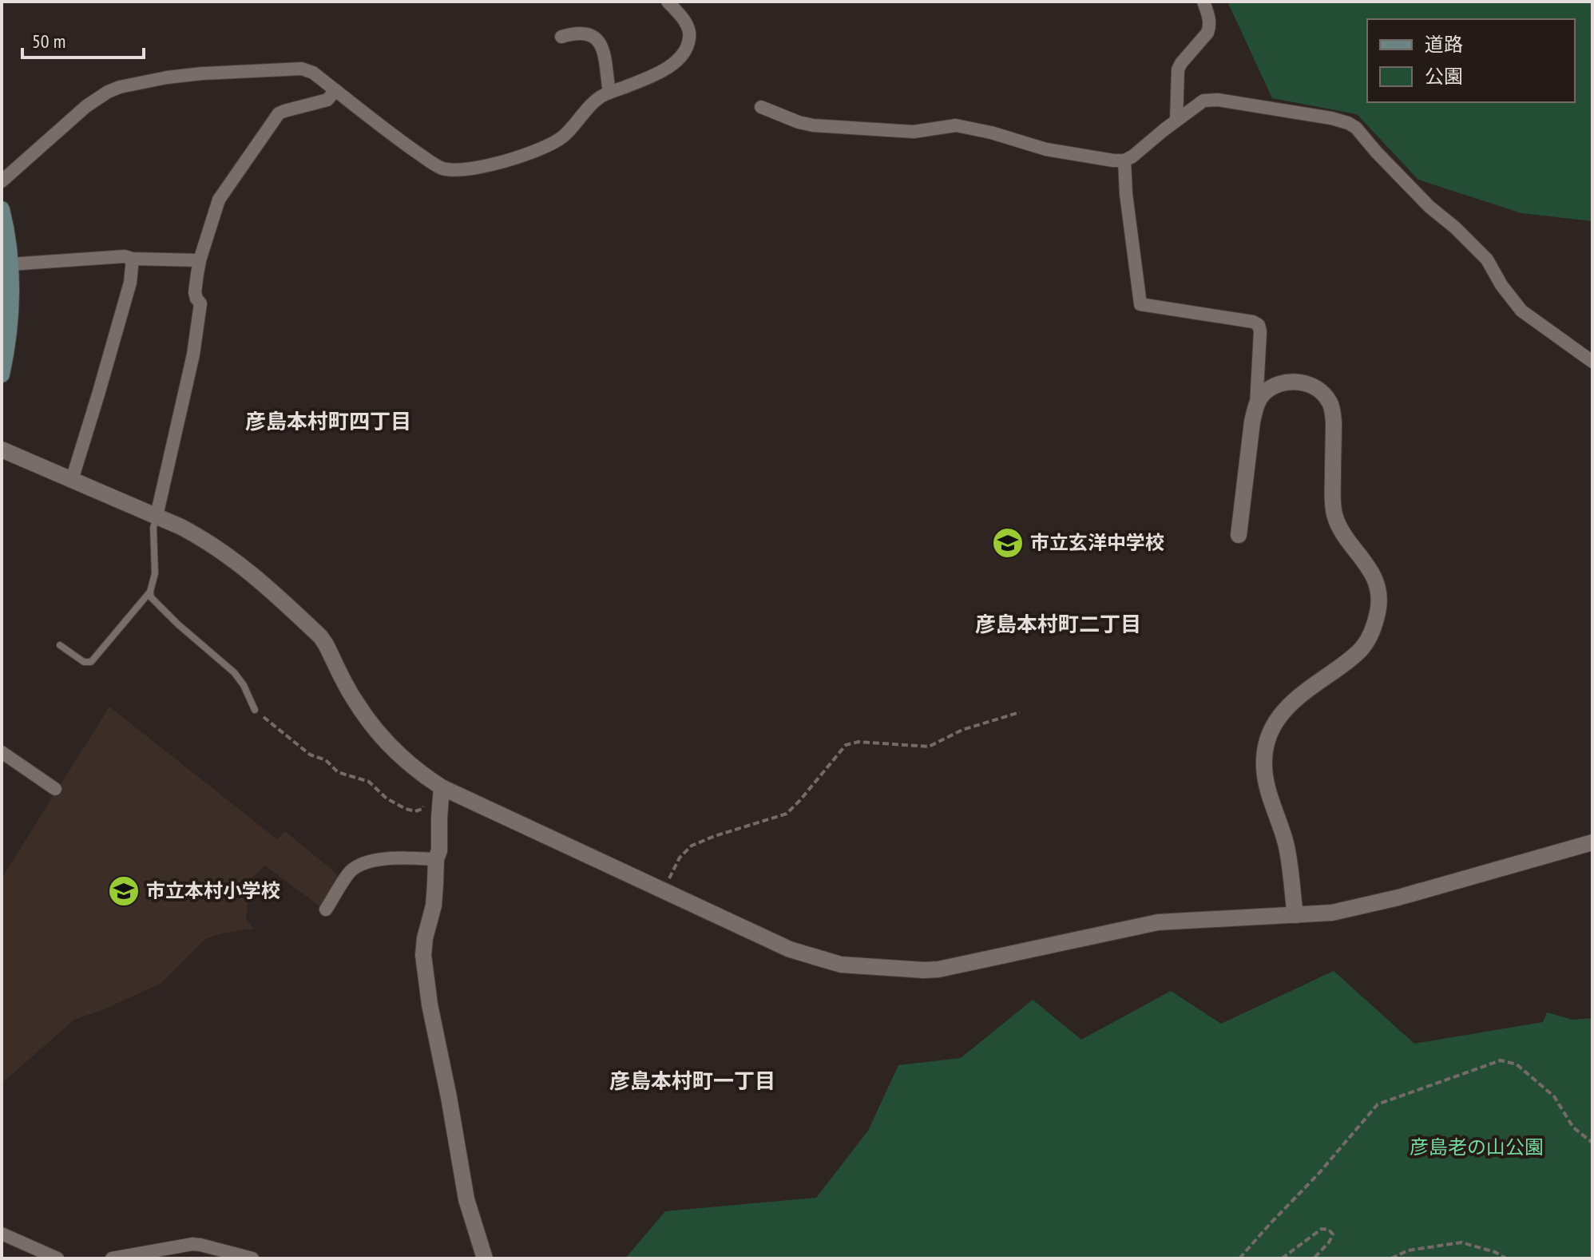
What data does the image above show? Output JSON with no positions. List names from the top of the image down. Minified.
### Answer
{"districts":["彦島本村町四丁目","彦島本村町二丁目","彦島本村町一丁目"],"parks":["彦島老の山公園"],"places":{"school or university":["市立玄洋中学校","市立本村小学校"]},"legend":["道路","公園"],"scale_bar":"50 m"}
